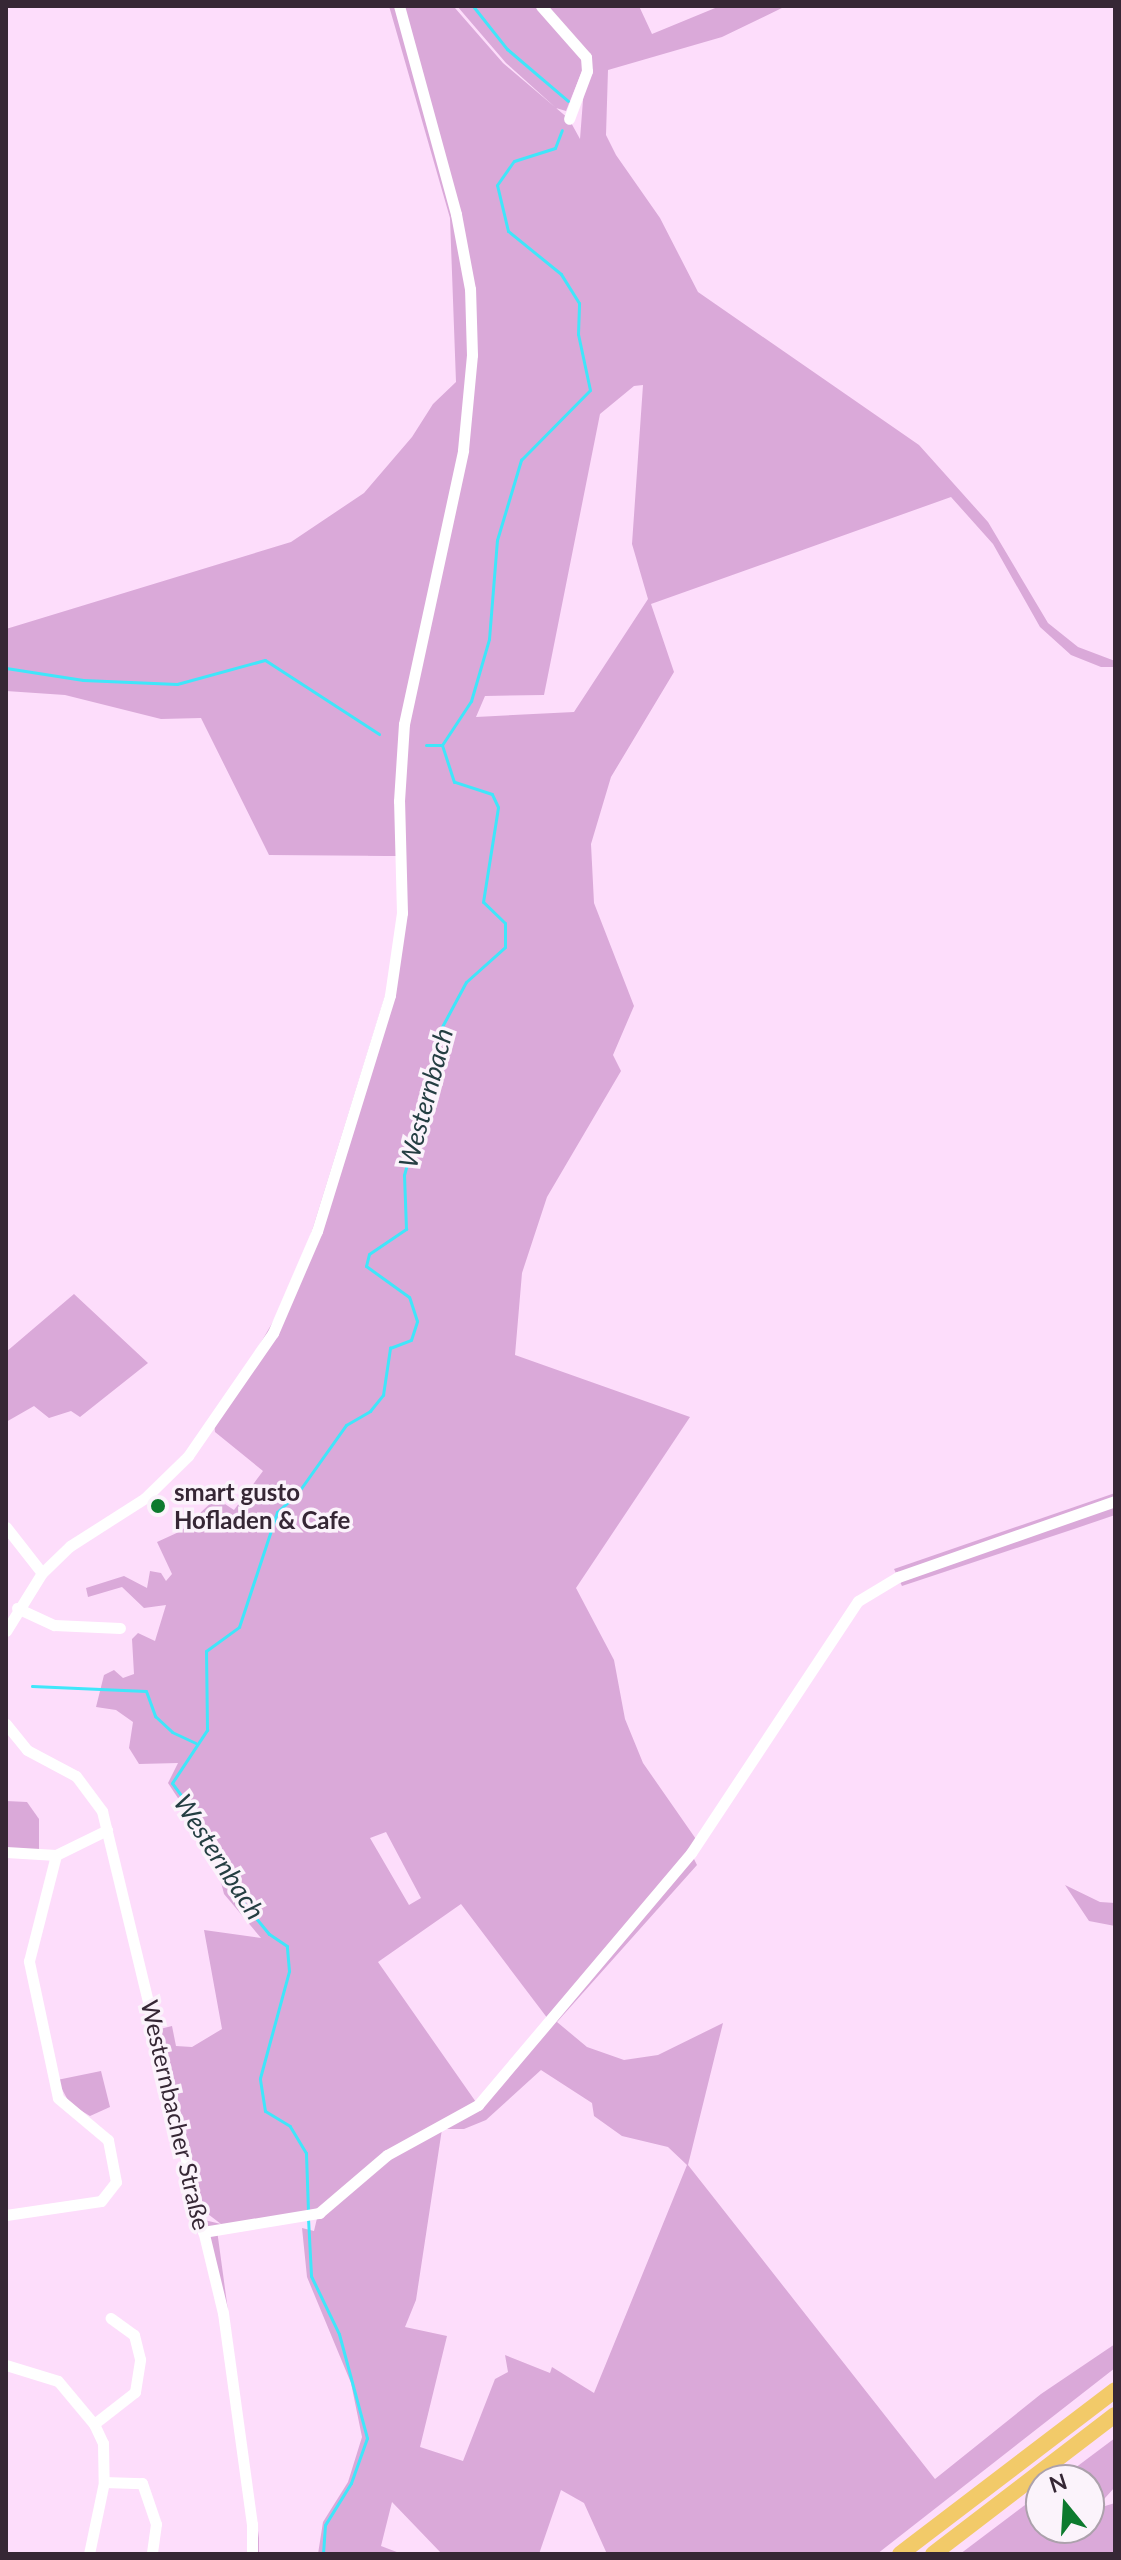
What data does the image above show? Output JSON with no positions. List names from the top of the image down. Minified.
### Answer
{"streets":{"street":["Westernbacher Straße"]},"water":["Westernbach"],"places":["smart gusto Hofladen & Cafe"],"north":"top"}
